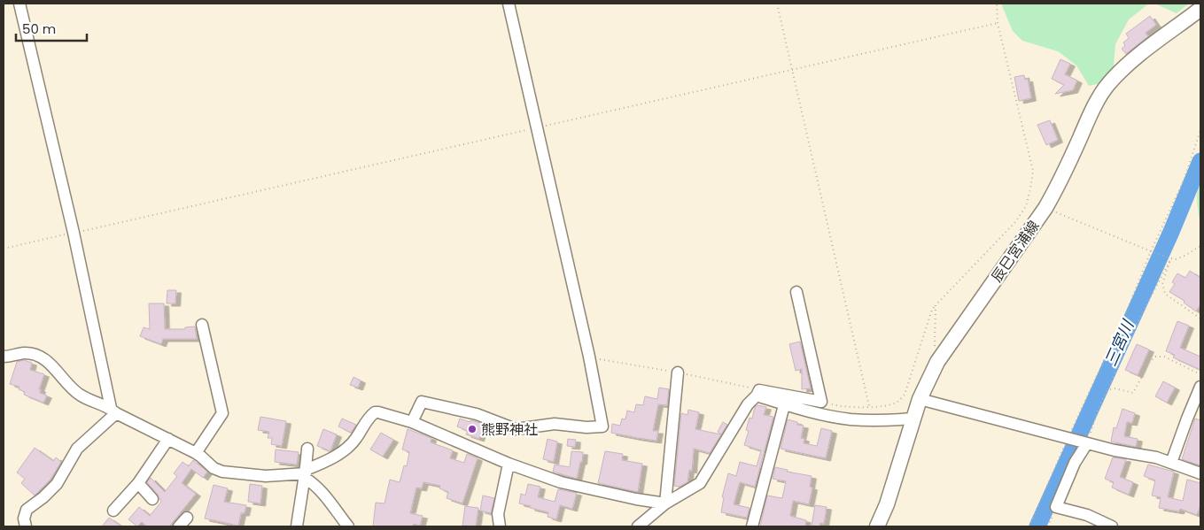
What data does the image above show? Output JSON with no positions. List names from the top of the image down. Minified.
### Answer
{"streets":{"main road":["辰巳宮浦線"]},"water":["三宮川"],"places":["熊野神社"],"scale_bar":"50 m"}
